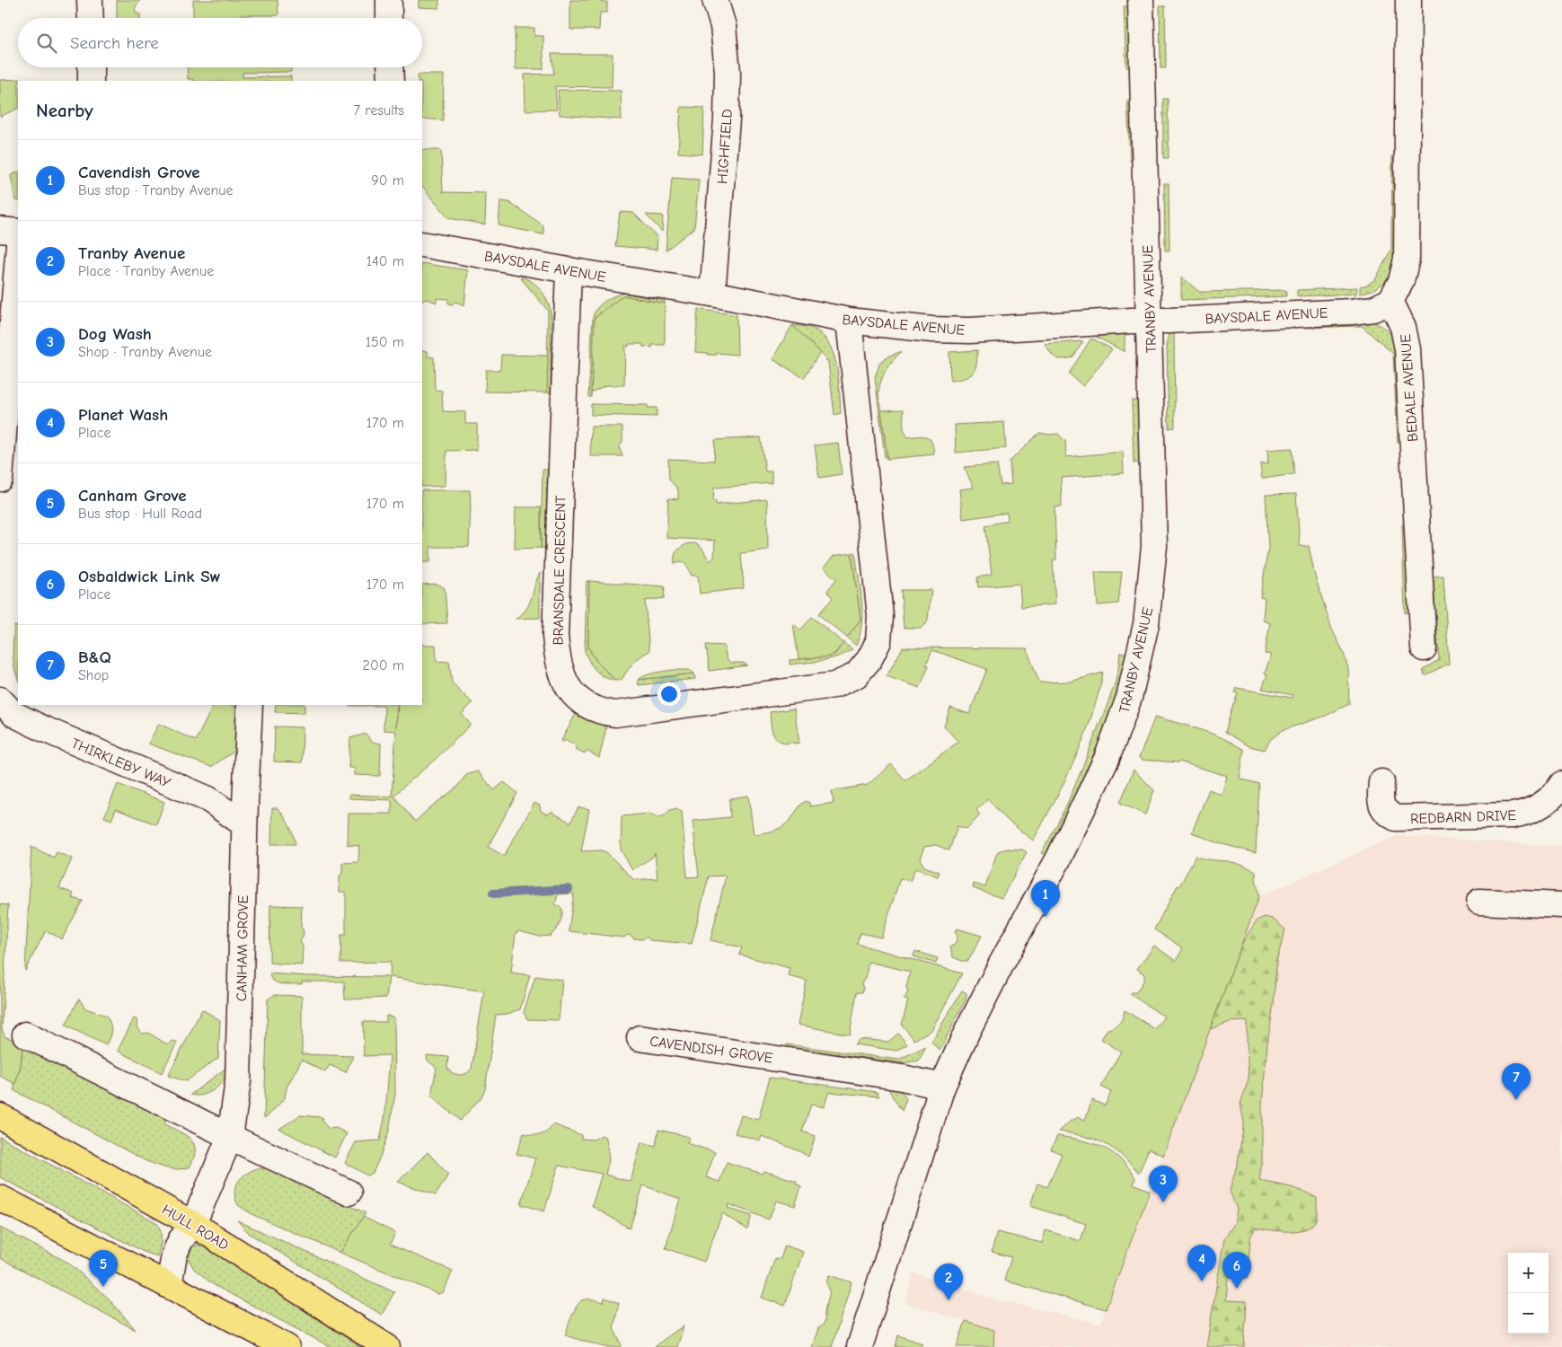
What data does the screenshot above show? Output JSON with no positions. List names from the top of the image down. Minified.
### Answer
{"streets":{"main road":["HULL ROAD"],"street":["HIGHFIELD","BAYSDALE AVENUE","TRANBY AVENUE","BEDALE AVENUE","BRANSDALE CRESCENT","THIRKLEBY WAY","REDBARN DRIVE","CANHAM GROVE","CAVENDISH GROVE"]},"crossings":[["HIGHFIELD","BAYSDALE AVENUE"],["BAYSDALE AVENUE","TRANBY AVENUE"],["BAYSDALE AVENUE","BEDALE AVENUE"],["BAYSDALE AVENUE","BRANSDALE CRESCENT"],["TRANBY AVENUE","CAVENDISH GROVE"],["THIRKLEBY WAY","CANHAM GROVE"],["CANHAM GROVE","HULL ROAD"]],"page":{"search":"Search here","heading":["Nearby","7 results"],"list":[{"mark":"1","name":"Cavendish Grove","note":"Bus stop · Tranby Avenue","value":"90 m"},{"mark":"2","name":"Tranby Avenue","note":"Place · Tranby Avenue","value":"140 m"},{"mark":"3","name":"Dog Wash","note":"Shop · Tranby Avenue","value":"150 m"},{"mark":"4","name":"Planet Wash","note":"Place","value":"170 m"},{"mark":"5","name":"Canham Grove","note":"Bus stop · Hull Road","value":"170 m"},{"mark":"6","name":"Osbaldwick Link Sw","note":"Place","value":"170 m"},{"mark":"7","name":"B&Q","note":"Shop","value":"200 m"}],"pins":["1","7","3","4","5","6","2"],"map_buttons":["+","−"]}}
